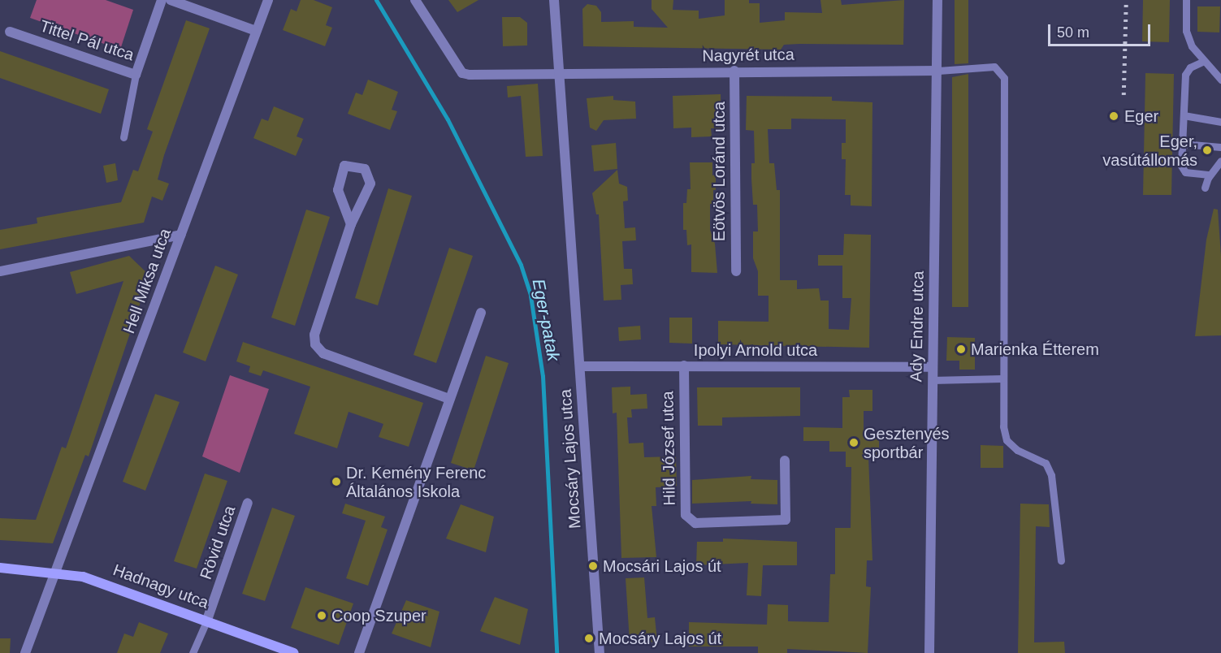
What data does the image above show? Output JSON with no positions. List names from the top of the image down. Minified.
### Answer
{"streets":{"street":["Tittel Pál utca","Nagyrét utca","Eötvös Loránd utca","Hell Miksa utca","Ady Endre utca","Ipolyi Arnold utca","Hild József utca","Mocsáry Lajos utca","Rövid utca","Hadnagy utca"]},"crossings":[["Nagyrét utca","Eötvös Loránd utca"],["Nagyrét utca","Ady Endre utca"],["Nagyrét utca","Mocsáry Lajos utca"],["Hell Miksa utca","Hadnagy utca"],["Ady Endre utca","Ipolyi Arnold utca"],["Ipolyi Arnold utca","Hild József utca"],["Ipolyi Arnold utca","Mocsáry Lajos utca"],["Rövid utca","Hadnagy utca"]],"water":["Eger-patak"],"places":["Eger","Eger, vasútállomás","Marienka Étterem","Gesztenyés sportbár","Dr. Kemény Ferenc Általános Iskola","Mocsári Lajos út","Coop Szuper","Mocsáry Lajos út"],"scale_bar":"50 m"}
